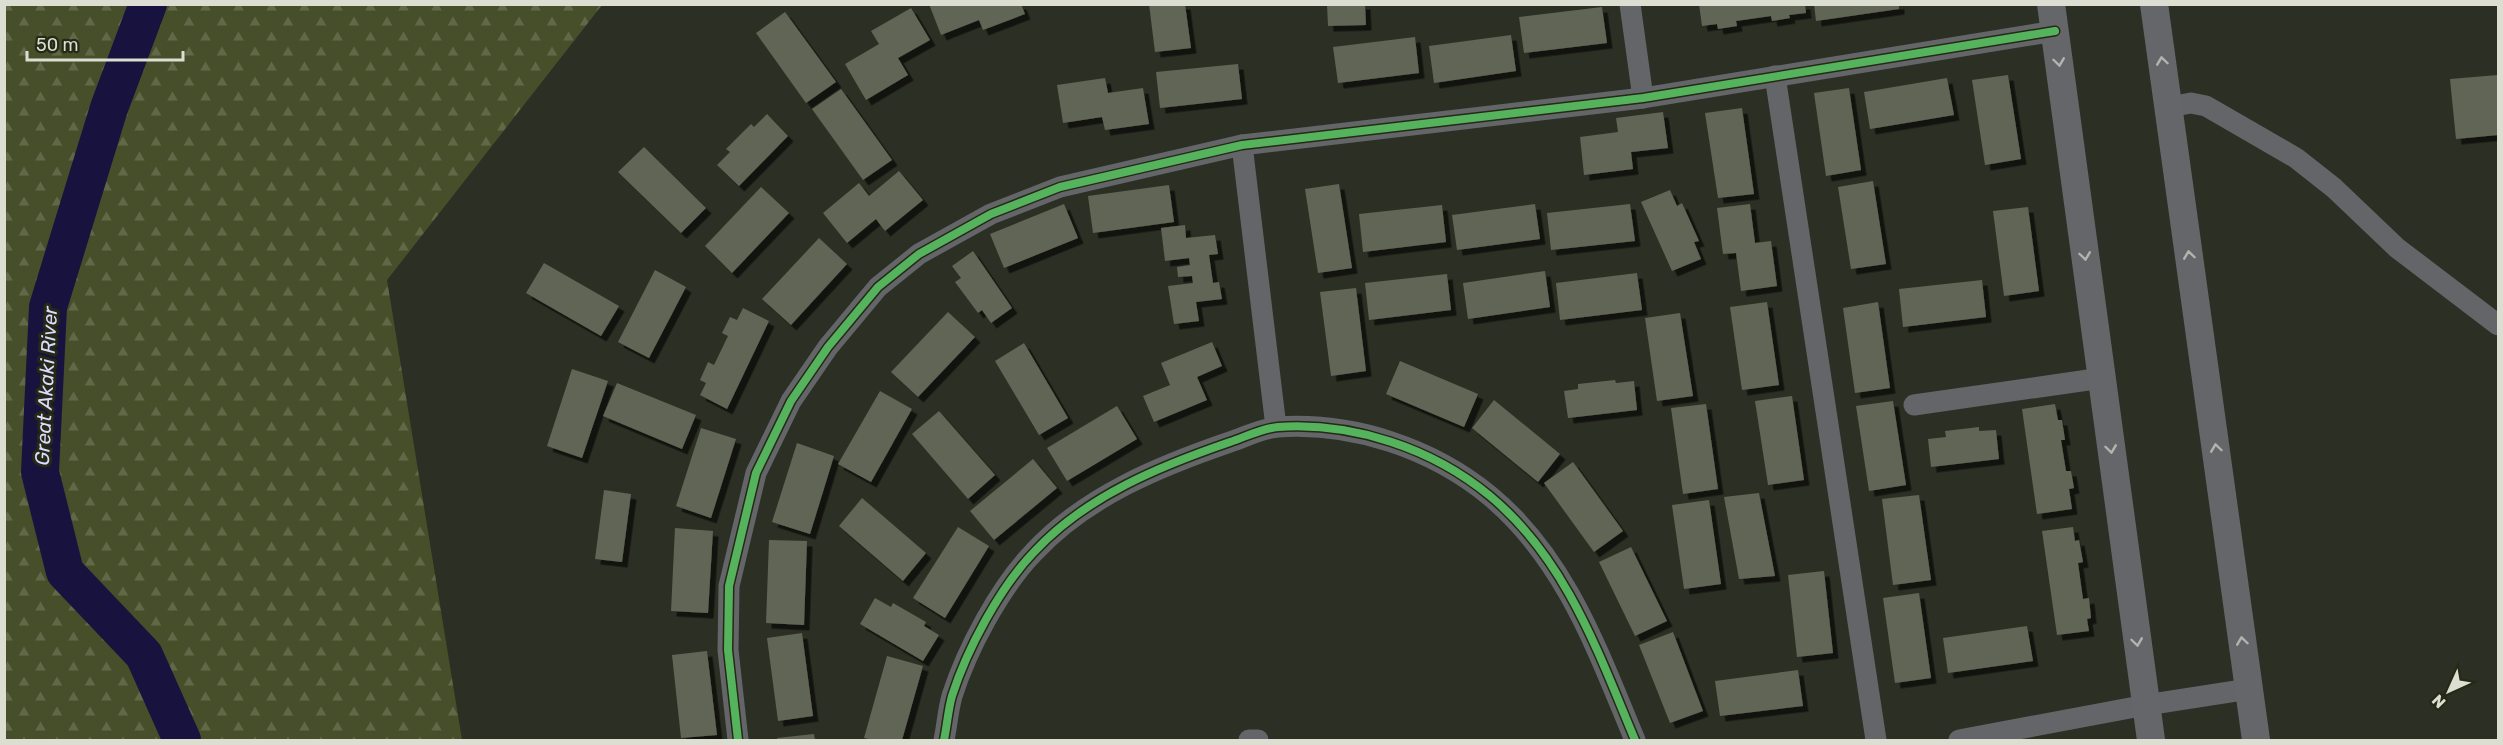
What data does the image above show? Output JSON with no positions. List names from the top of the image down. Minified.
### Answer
{"water":["Great Akaki River"],"scale_bar":"50 m","north":"bottom left"}
